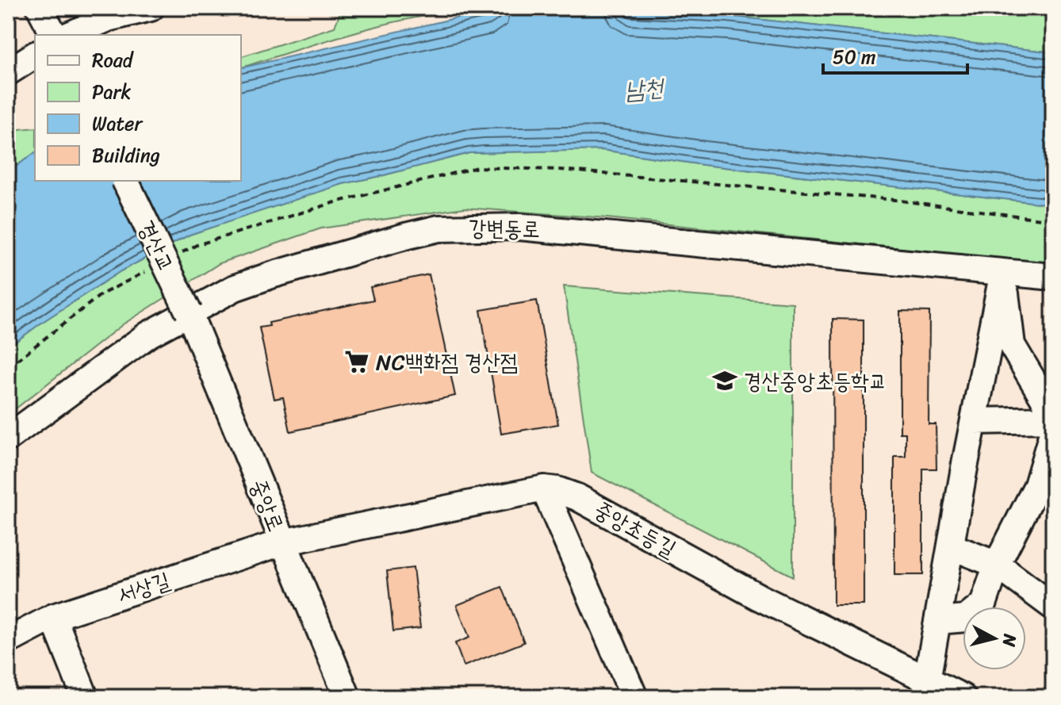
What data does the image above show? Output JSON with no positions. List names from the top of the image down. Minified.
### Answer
{"streets":{"street":["강변동로","경산교","중앙로","중앙초등길","서상길"]},"crossings":[["강변동로","경산교"],["강변동로","중앙로"],["경산교","중앙로"],["중앙로","중앙초등길"],["중앙로","서상길"],["중앙초등길","서상길"]],"water":["남천"],"places":{"supermarket":["NC백화점 경산점"],"school or university":["경산중앙초등학교"]},"legend":["Road","Park","Water","Building"],"scale_bar":"50 m","north":"right"}
